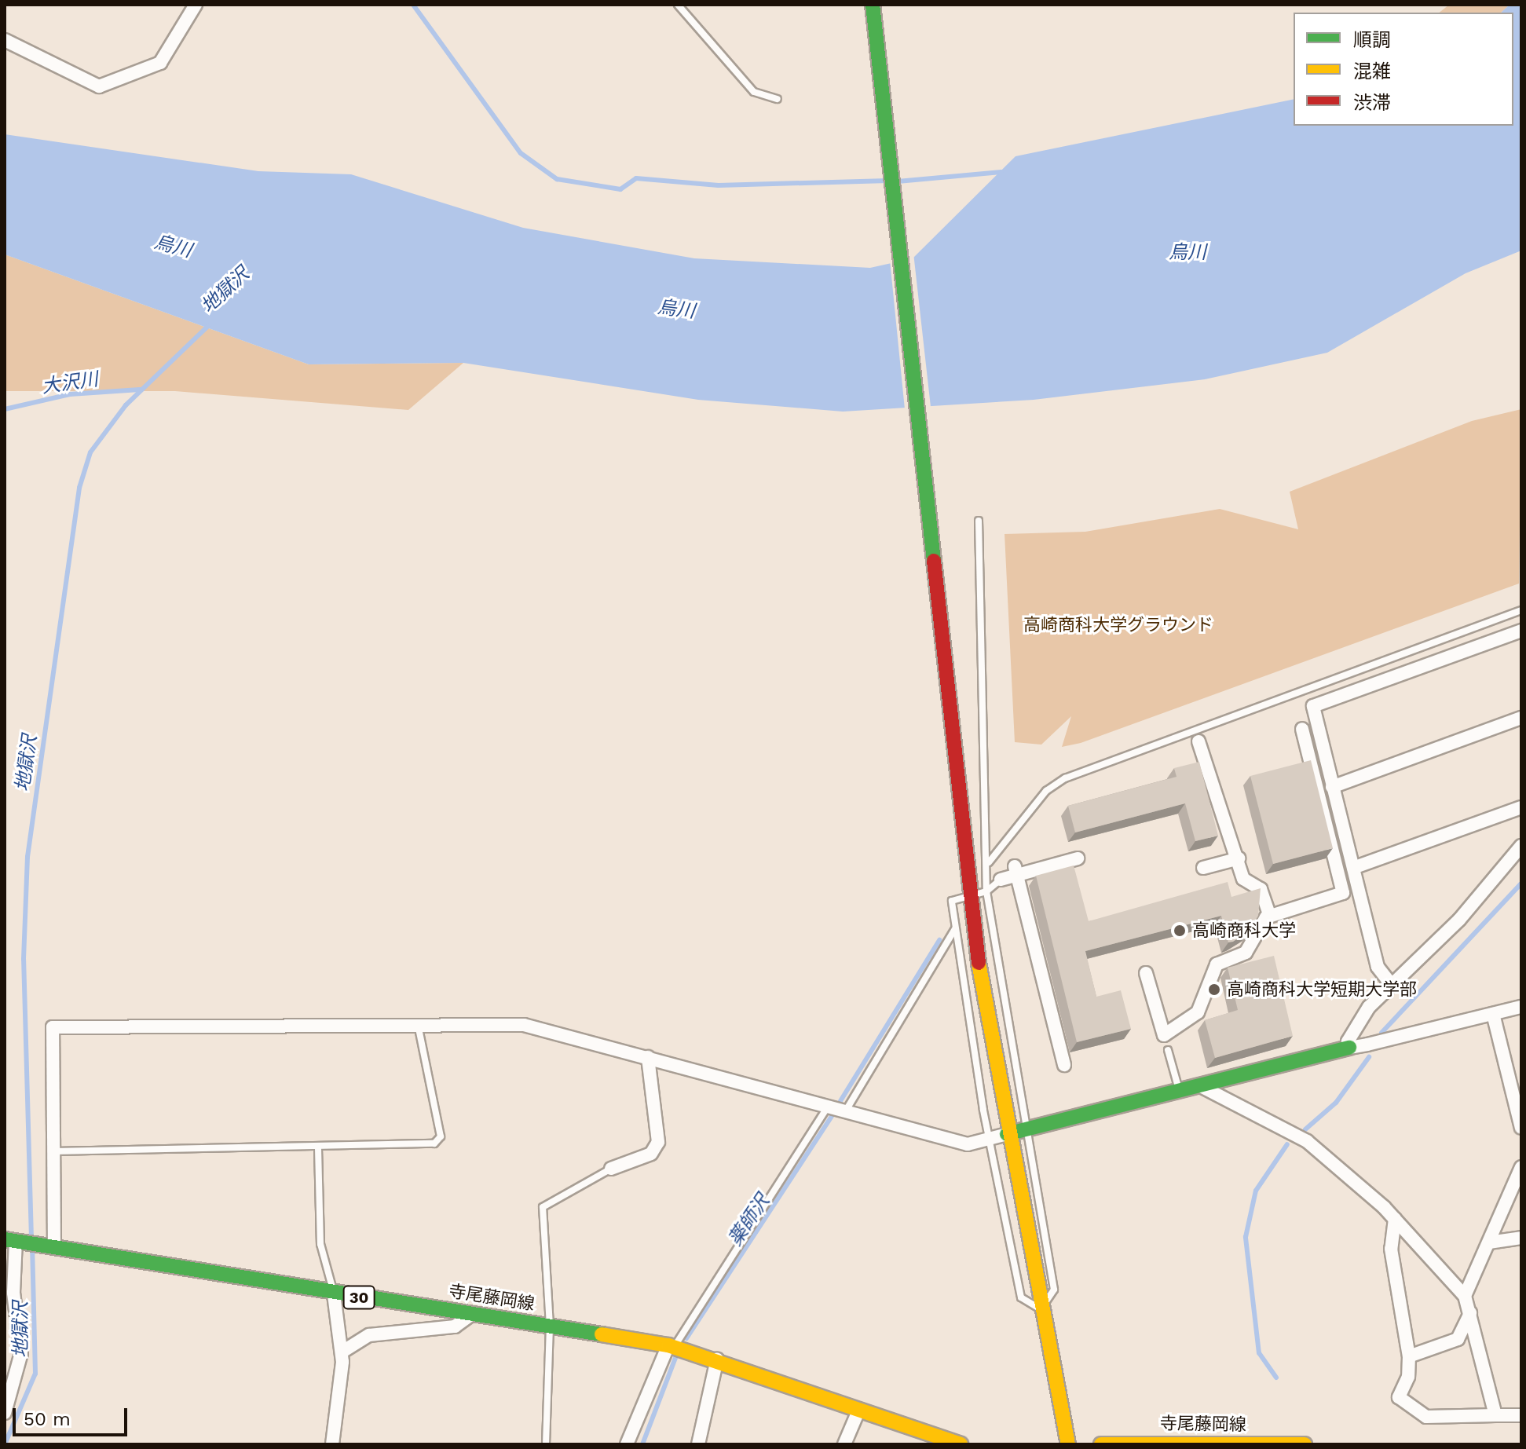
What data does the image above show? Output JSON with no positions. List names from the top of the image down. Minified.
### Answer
{"streets":{"street":["30","寺尾藤岡線"]},"water":["烏川","地獄沢","大沢川","薬師沢"],"parks":["高崎商科大学グラウンド"],"places":["高崎商科大学","高崎商科大学短期大学部"],"legend":["順調","混雑","渋滞"],"scale_bar":"50 m"}
